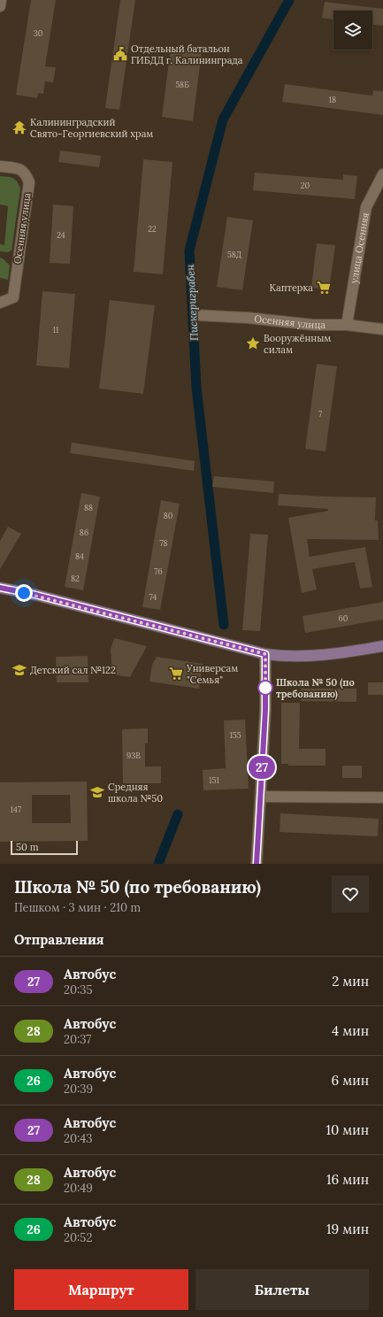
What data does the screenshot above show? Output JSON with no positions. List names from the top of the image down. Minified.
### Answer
{"streets":{"street":["Осенняя улица","улица Осенняя"]},"crossings":[["Осенняя улица","улица Осенняя"]],"water":["Пискериграбен"],"places":{"public building":["Отдельный батальон ГИБДД г. Калининграда"],"temple":["Калининградский Свято-Георгиевский храм"],"supermarket":["Каптерка","Универсам \"Семья\""],"place":["Вооружённым силам"],"school or university":["Детский сал №122","Средняя школа №50"],"other":["Школа № 50 (по требованию)"]},"lines":["bus line 27"],"house_numbers":["30","58Б","18","20","22","24","58Д","11","7","88","80","86","78","84","76","82","74","60","155","93В","151","147"],"scale_bar":"50 m","page":{"on_map":"27","scale":"50 m","heading":[["Школа № 50 (по требованию)","Пешком · 3 мин · 210 m"],"Отправления"],"list":[{"mark":"27","name":"Автобус","note":"20:35","value":"2 мин"},{"mark":"28","name":"Автобус","note":"20:37","value":"4 мин"},{"mark":"26","name":"Автобус","note":"20:39","value":"6 мин"},{"mark":"27","name":"Автобус","note":"20:43","value":"10 мин"},{"mark":"28","name":"Автобус","note":"20:49","value":"16 мин"},{"mark":"26","name":"Автобус","note":"20:52","value":"19 мин"}],"buttons":["Маршрут","Билеты"]}}
